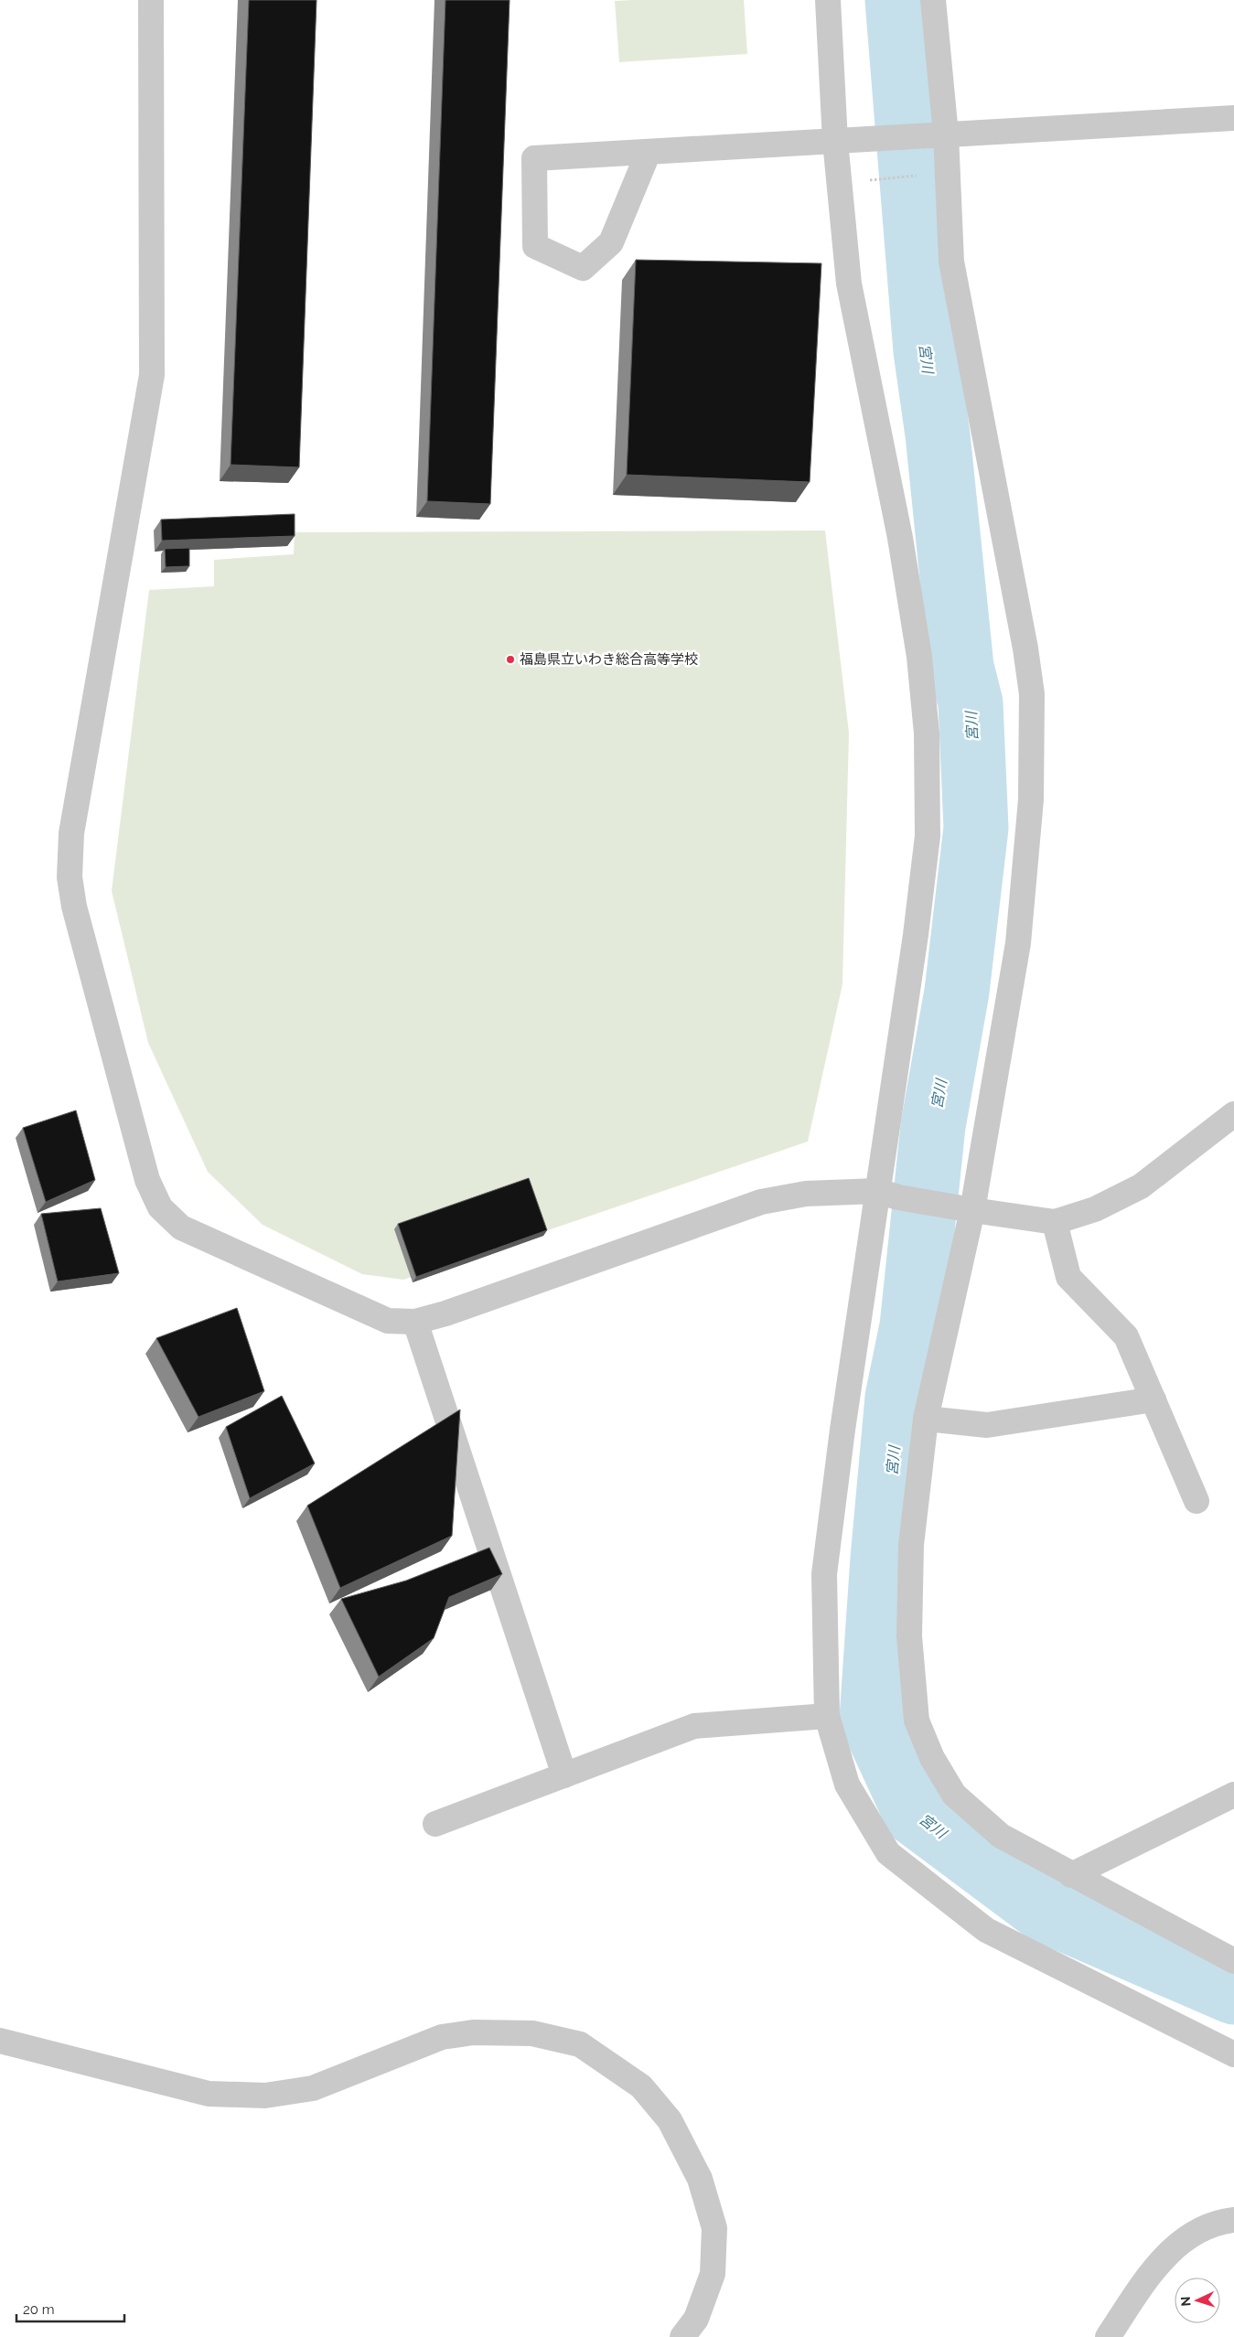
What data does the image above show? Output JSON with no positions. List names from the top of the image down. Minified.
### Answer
{"water":["宮川"],"places":["福島県立いわき総合高等学校"],"scale_bar":"20 m","north":"left"}
